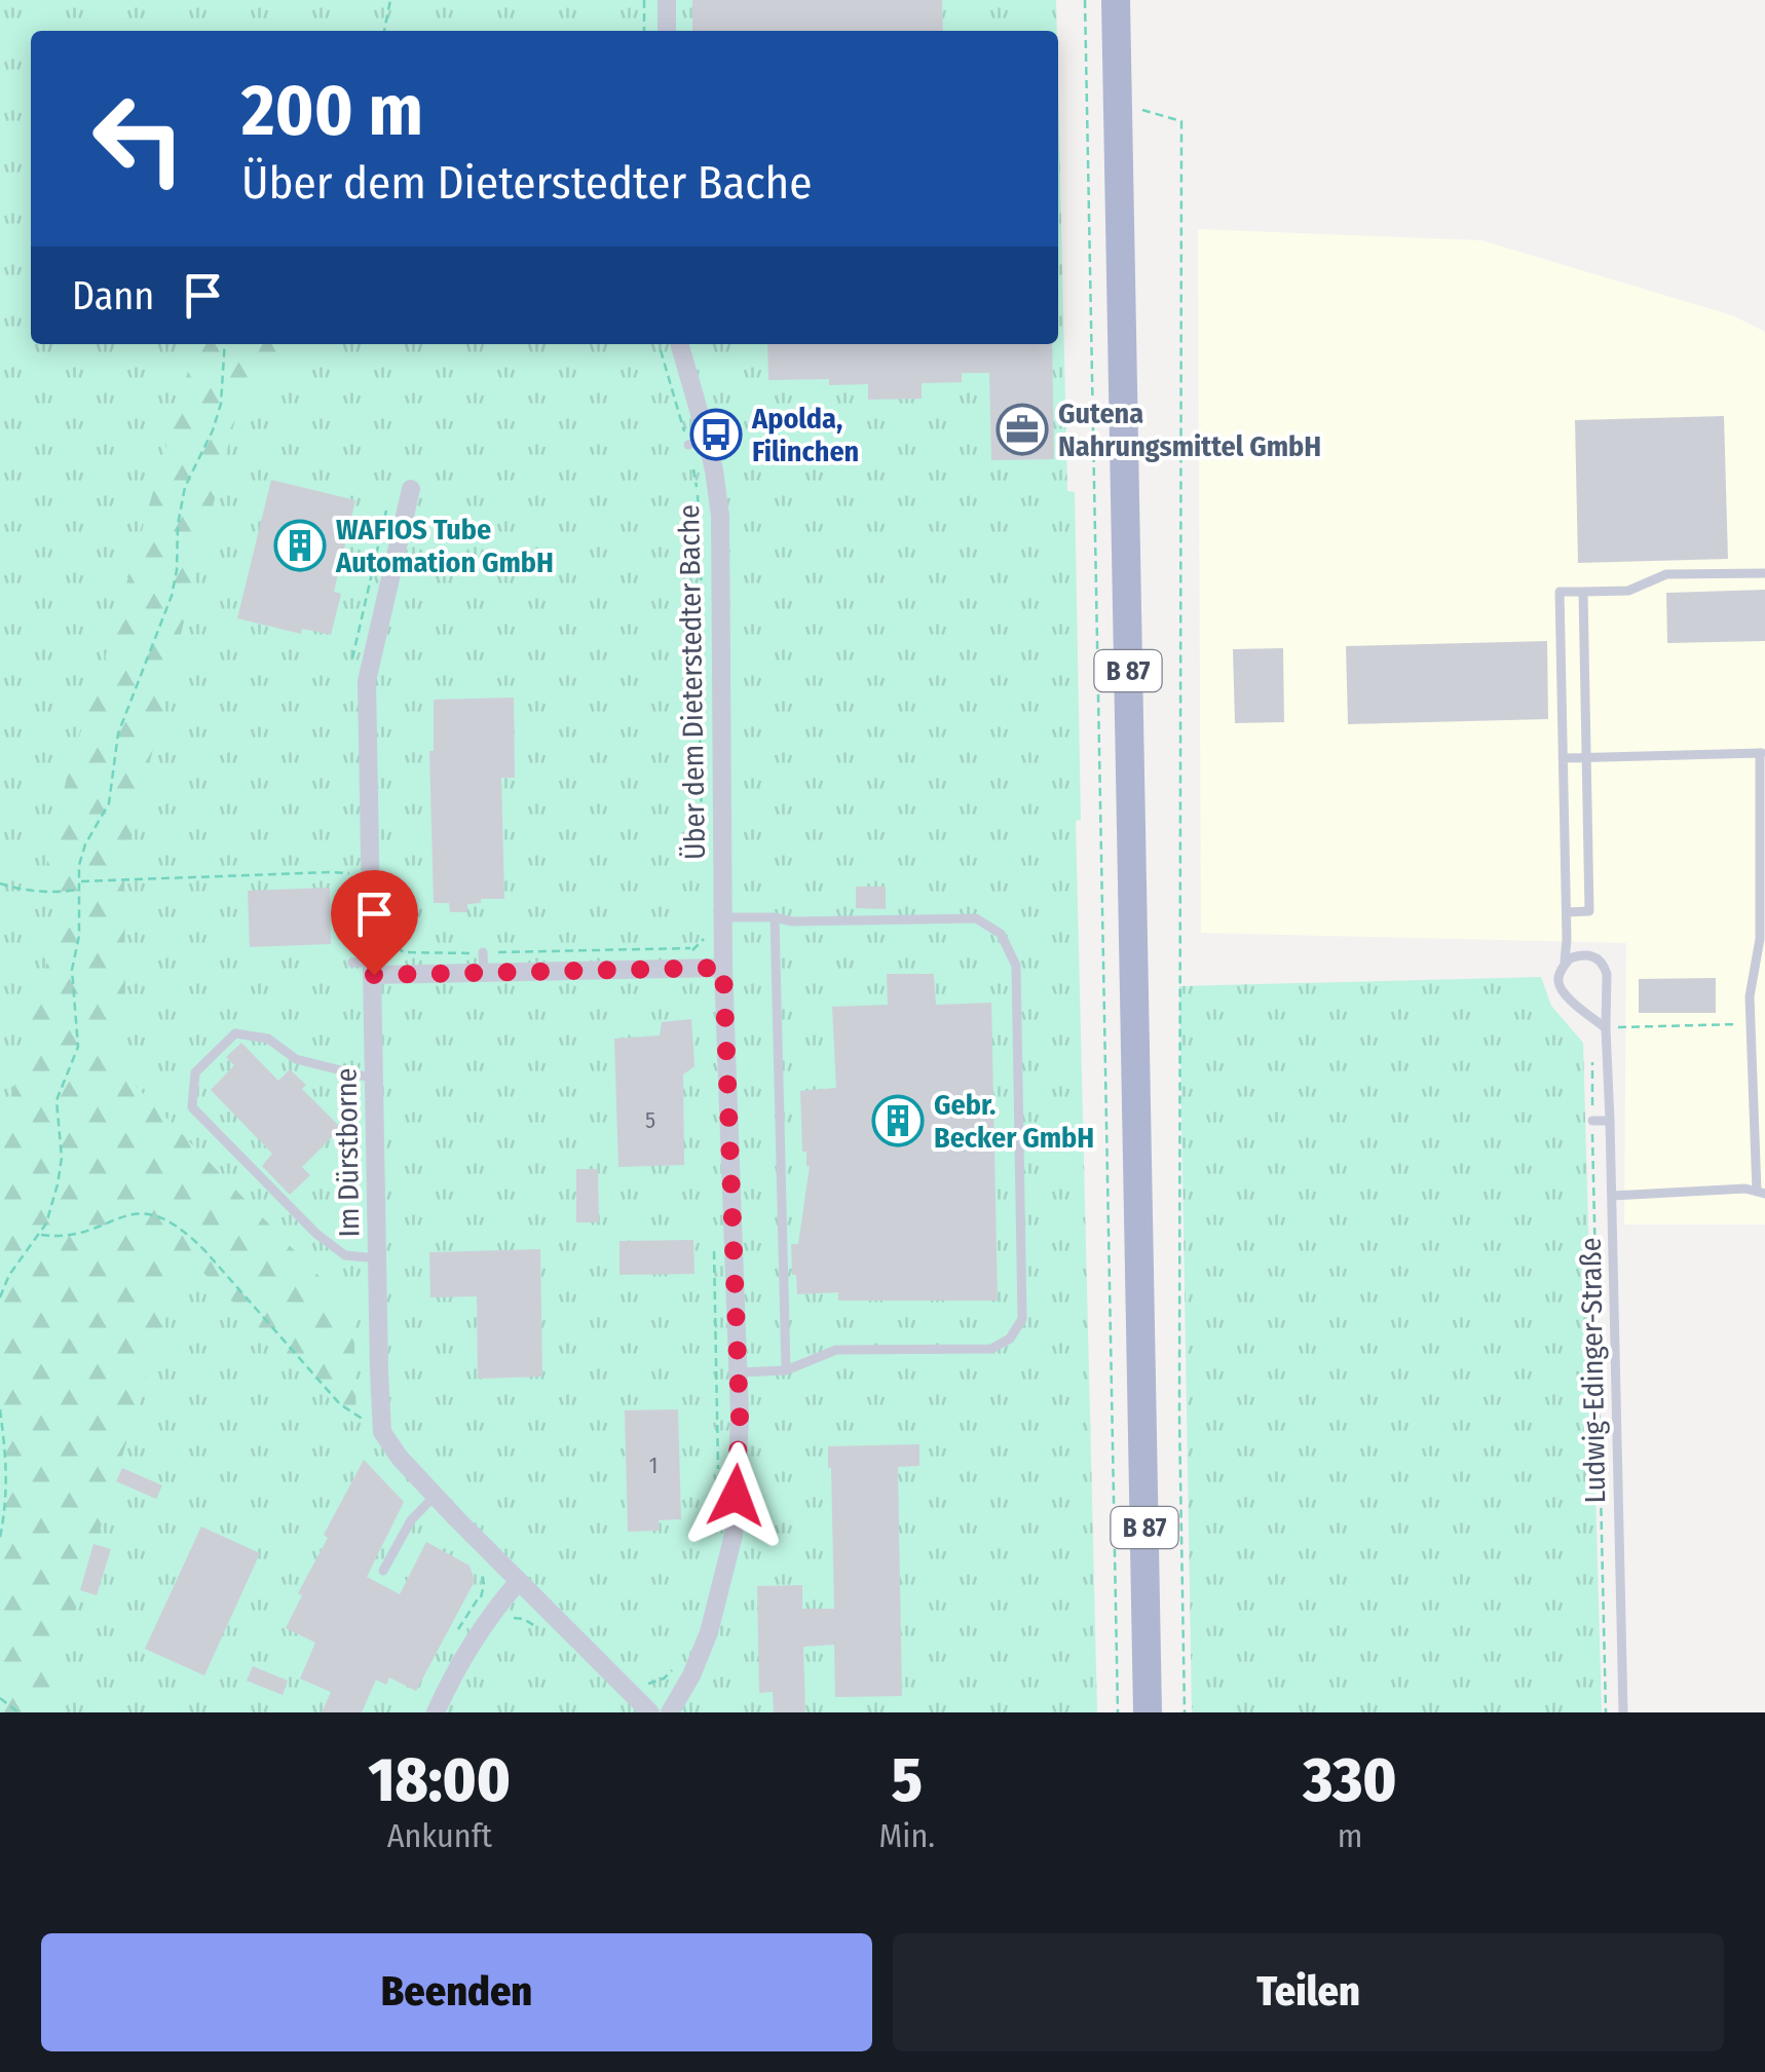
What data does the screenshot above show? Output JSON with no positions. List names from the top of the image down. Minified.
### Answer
{"streets":{"main road":["B 87"],"street":["Über dem Dieterstedter Bache","Im Dürstborne"],"lane":["Ludwig-Edinger-Straße"]},"places":{"office":["Gutena Nahrungsmittel GmbH"],"bus stop":["Apolda, Filinchen"],"building":["WAFIOS Tube Automation GmbH","Gebr. Becker GmbH"]},"house_numbers":["5","1"],"page":{"turn":["200 m","Über dem Dieterstedter Bache"],"then":"Dann","eta":["18:00","Ankunft","5","Min.","330","m"],"buttons":["Beenden","Teilen"]}}
